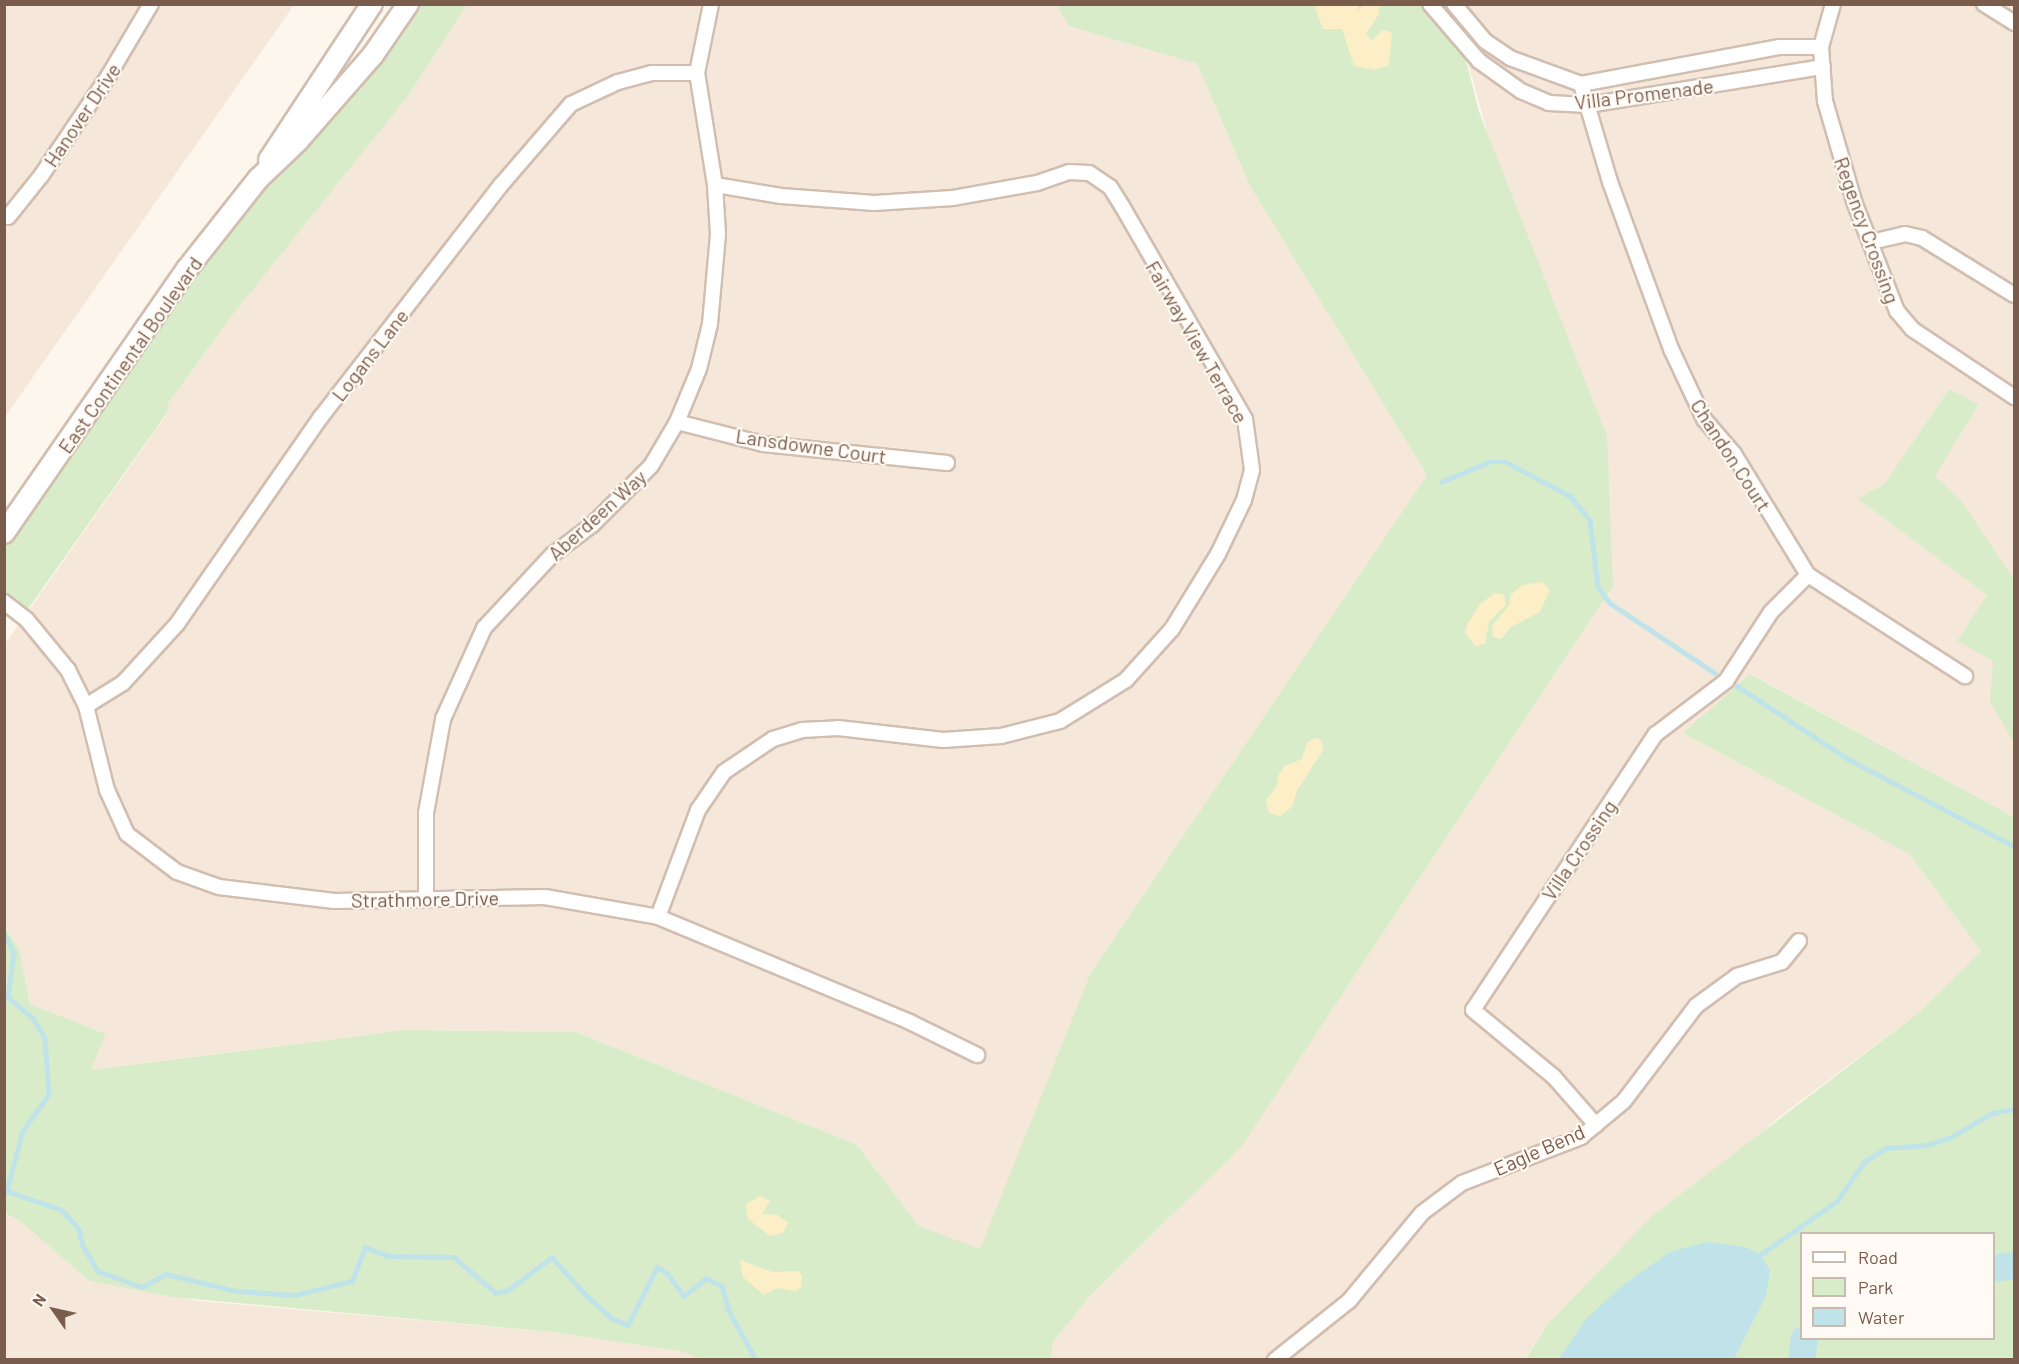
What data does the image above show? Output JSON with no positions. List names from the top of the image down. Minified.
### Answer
{"streets":{"main road":["East Continental Boulevard"],"street":["Villa Promenade","Hanover Drive","Regency Crossing","Fairway View Terrace","Logans Lane","Lansdowne Court","Chandon Court","Aberdeen Way","Villa Crossing","Strathmore Drive","Eagle Bend"]},"crossings":[["Villa Promenade","Regency Crossing"],["Villa Promenade","Chandon Court"],["Fairway View Terrace","Aberdeen Way"],["Fairway View Terrace","Strathmore Drive"],["Logans Lane","Aberdeen Way"],["Logans Lane","Strathmore Drive"],["Lansdowne Court","Aberdeen Way"],["Chandon Court","Villa Crossing"],["Aberdeen Way","Strathmore Drive"],["Villa Crossing","Eagle Bend"]],"legend":["Road","Park","Water"],"north":"top left"}
